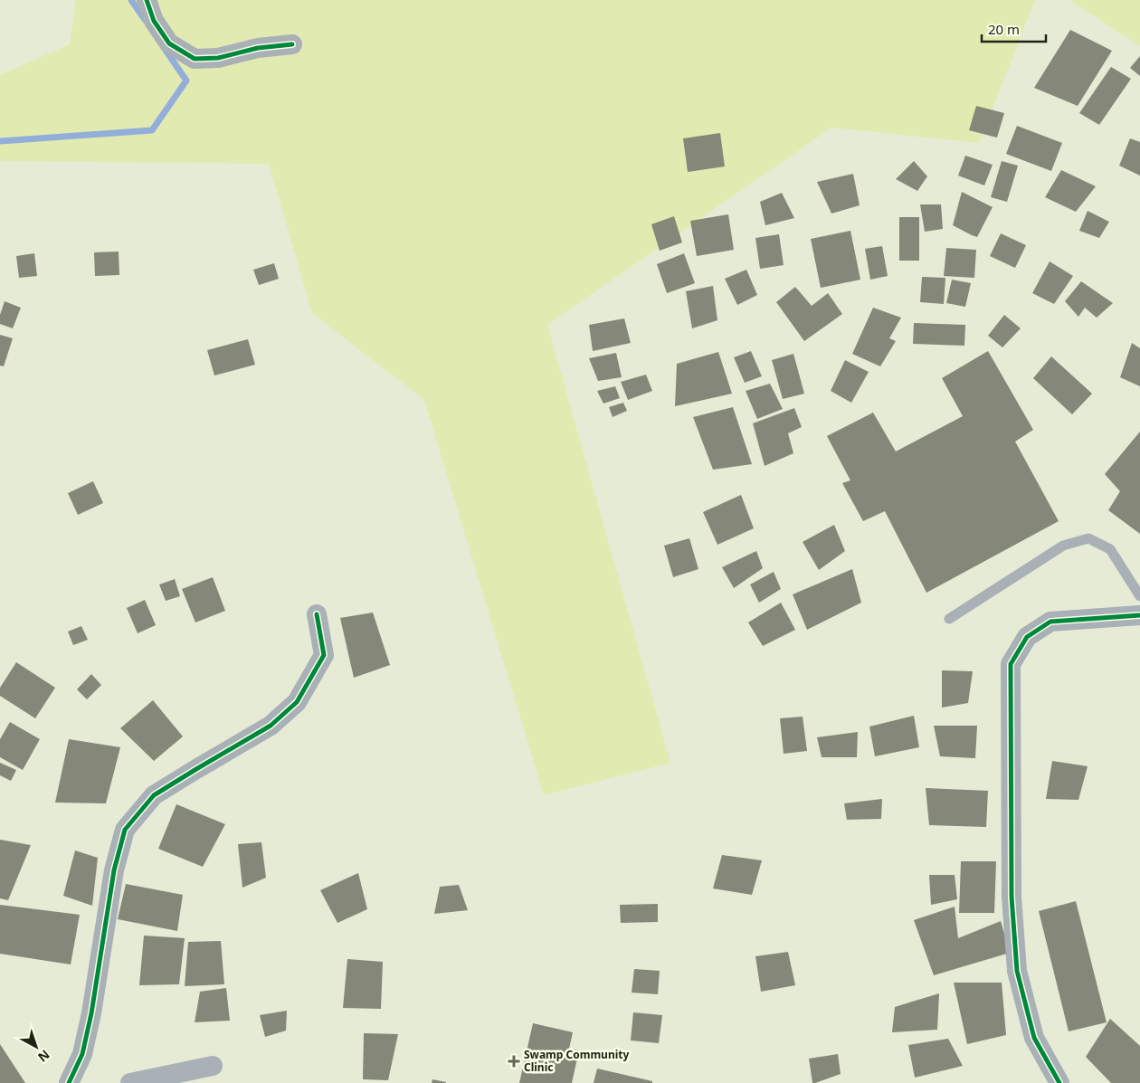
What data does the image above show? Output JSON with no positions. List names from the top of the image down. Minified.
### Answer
{"places":{"health":["Swamp Community Clinic"]},"scale_bar":"20 m","north":"bottom right"}
